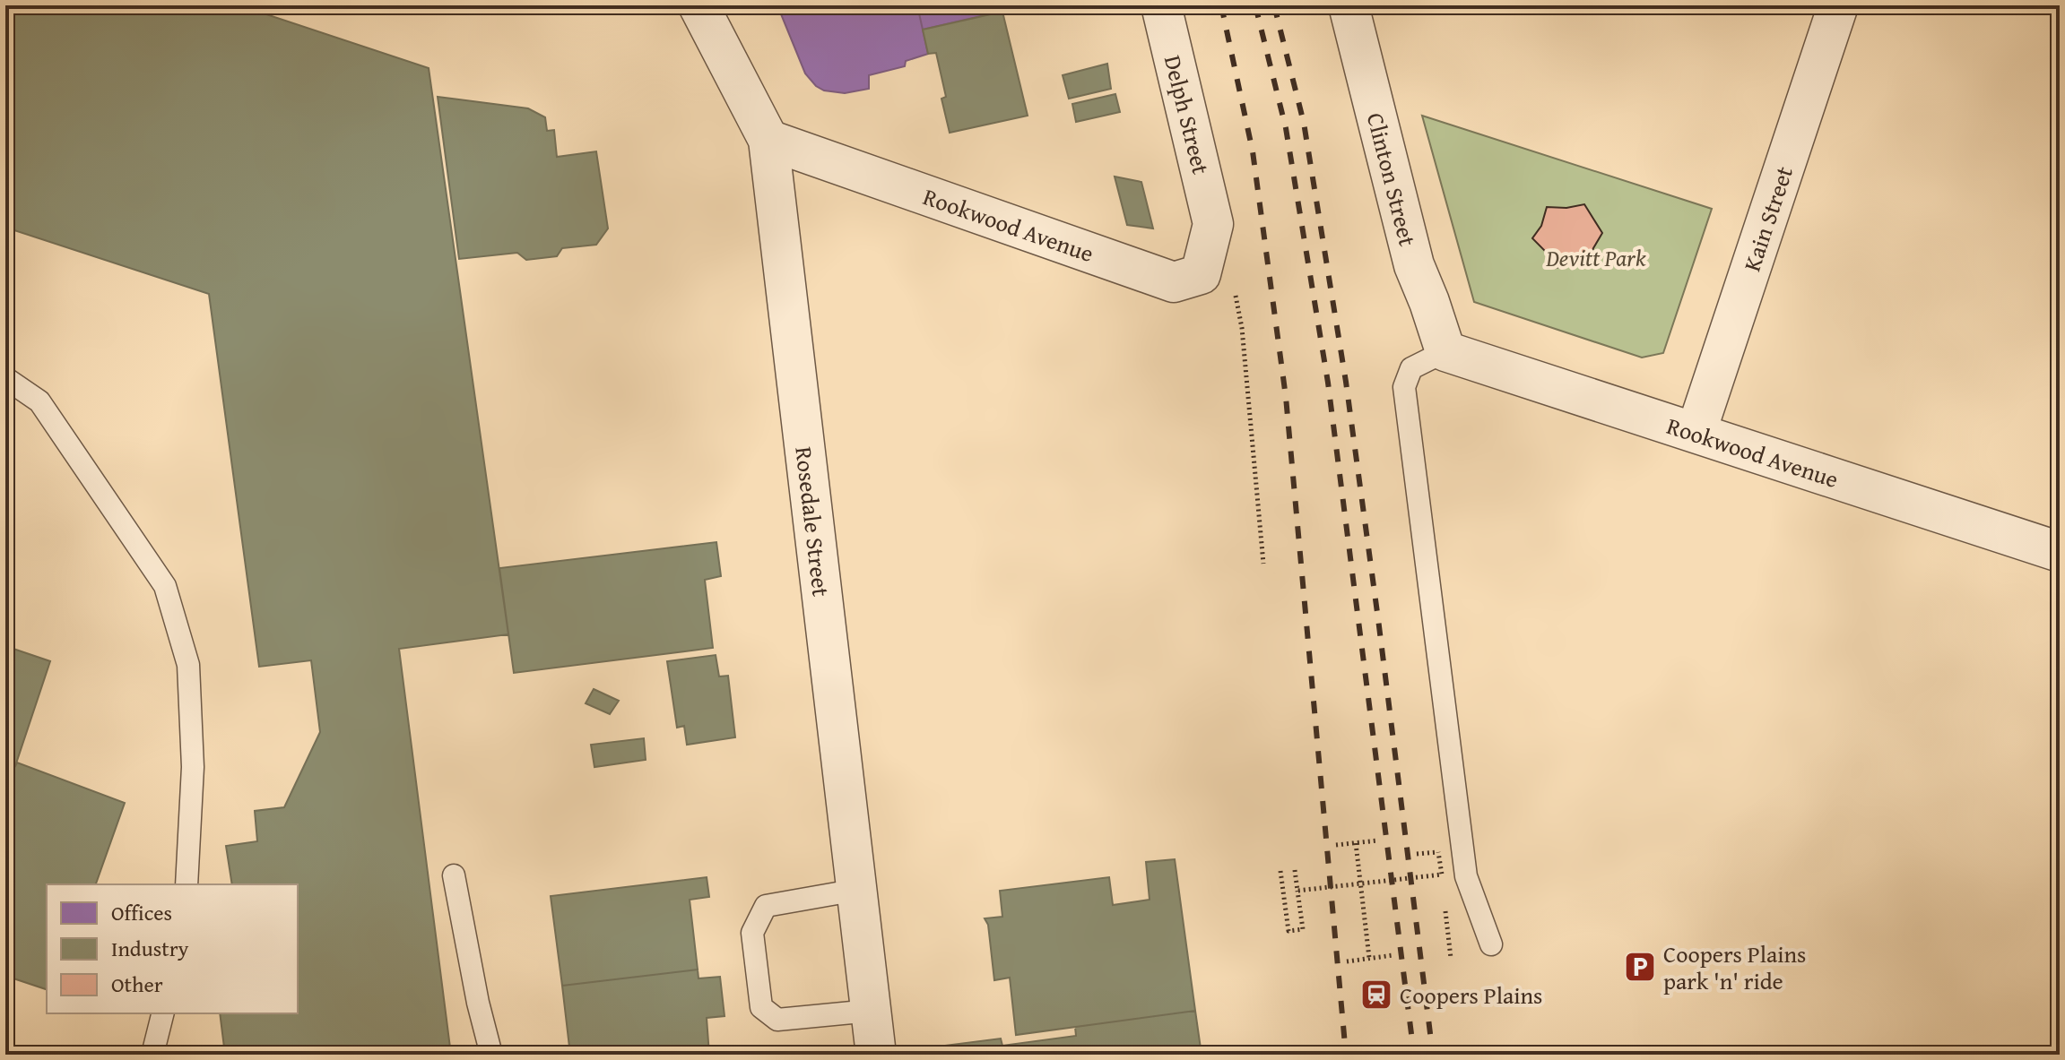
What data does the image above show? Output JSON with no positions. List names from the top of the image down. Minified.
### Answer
{"streets":{"street":["Delph Street","Clinton Street","Kain Street","Rookwood Avenue","Rosedale Street"]},"crossings":[["Delph Street","Rookwood Avenue"],["Clinton Street","Rookwood Avenue"],["Kain Street","Rookwood Avenue"],["Rookwood Avenue","Rosedale Street"]],"parks":["Devitt Park"],"places":{"parking":["Coopers Plains park 'n' ride"],"station":["Coopers Plains"]},"legend":["Offices","Industry","Other"]}
